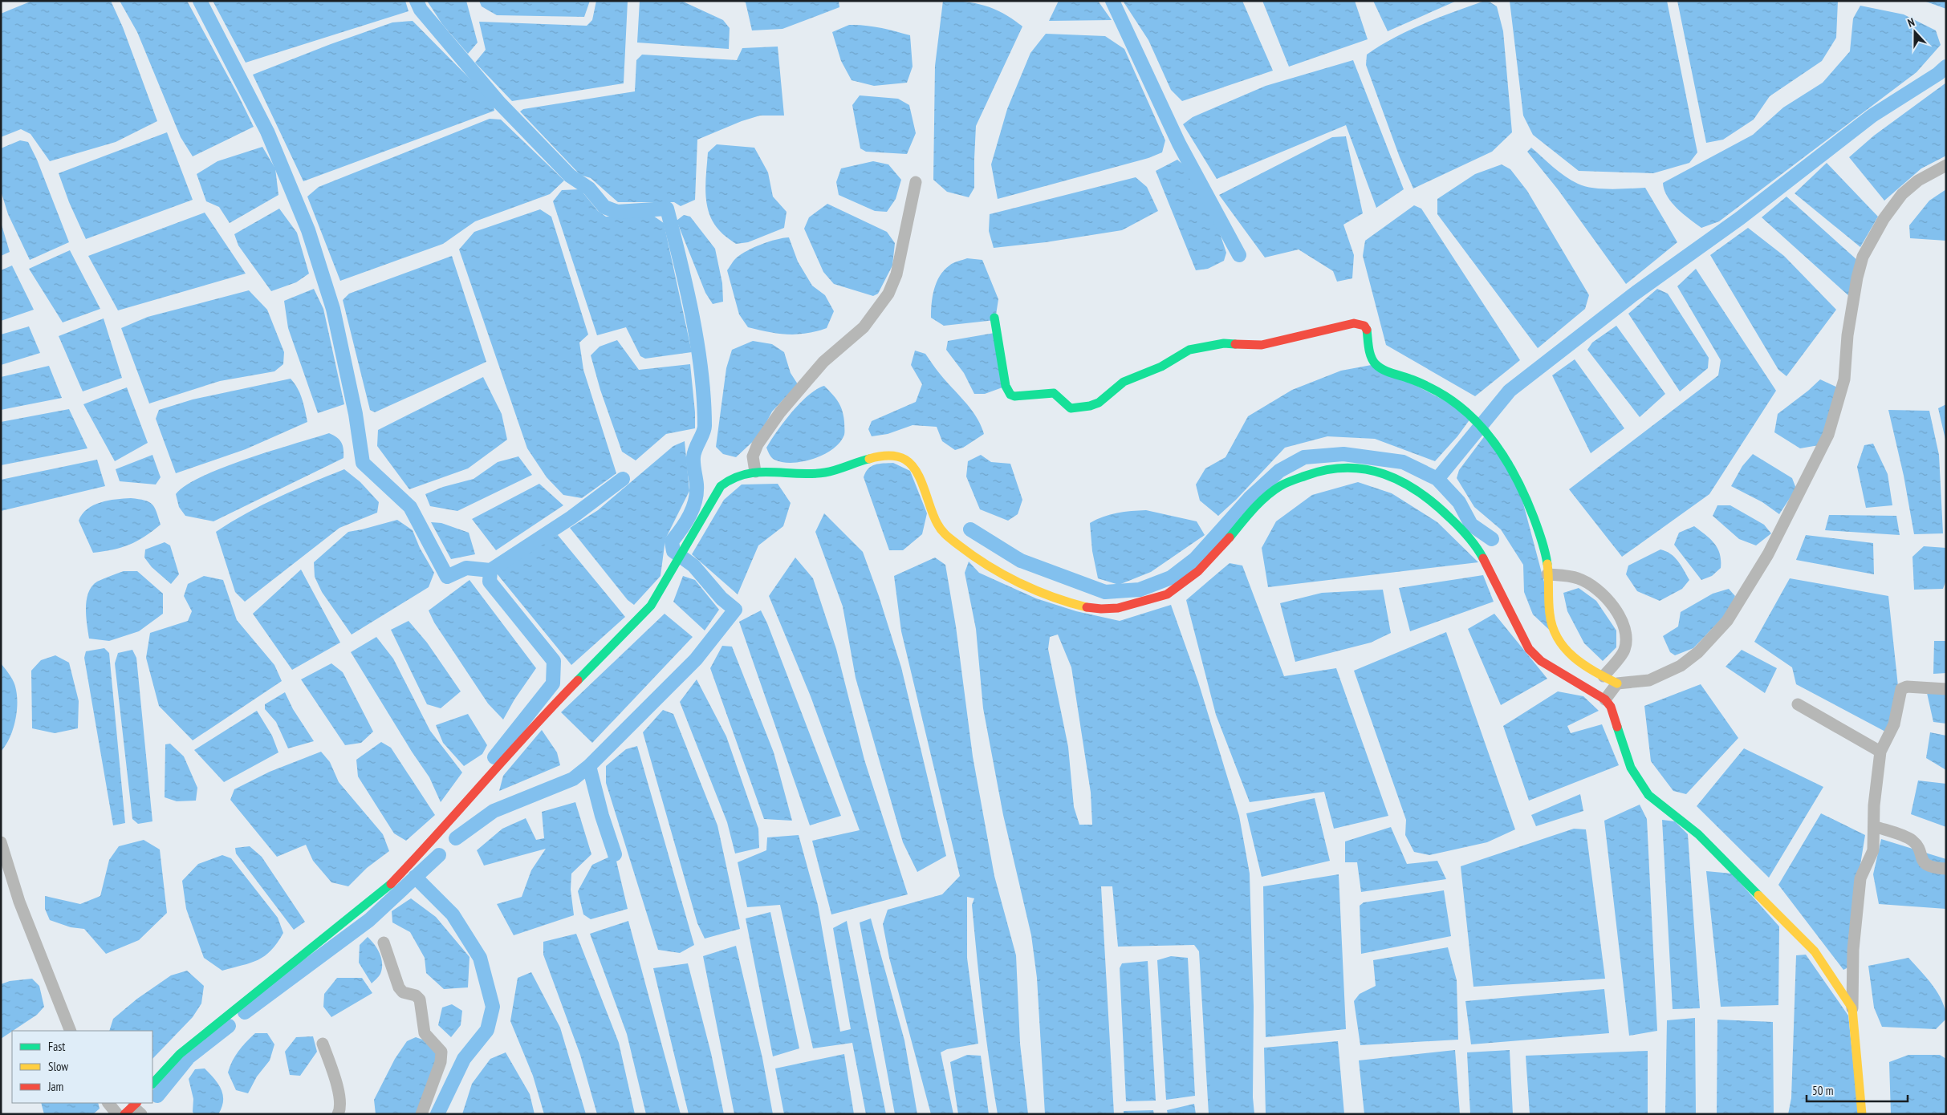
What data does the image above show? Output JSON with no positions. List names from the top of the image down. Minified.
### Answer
{"legend":["Fast","Slow","Jam"],"scale_bar":"50 m","north":"top"}
